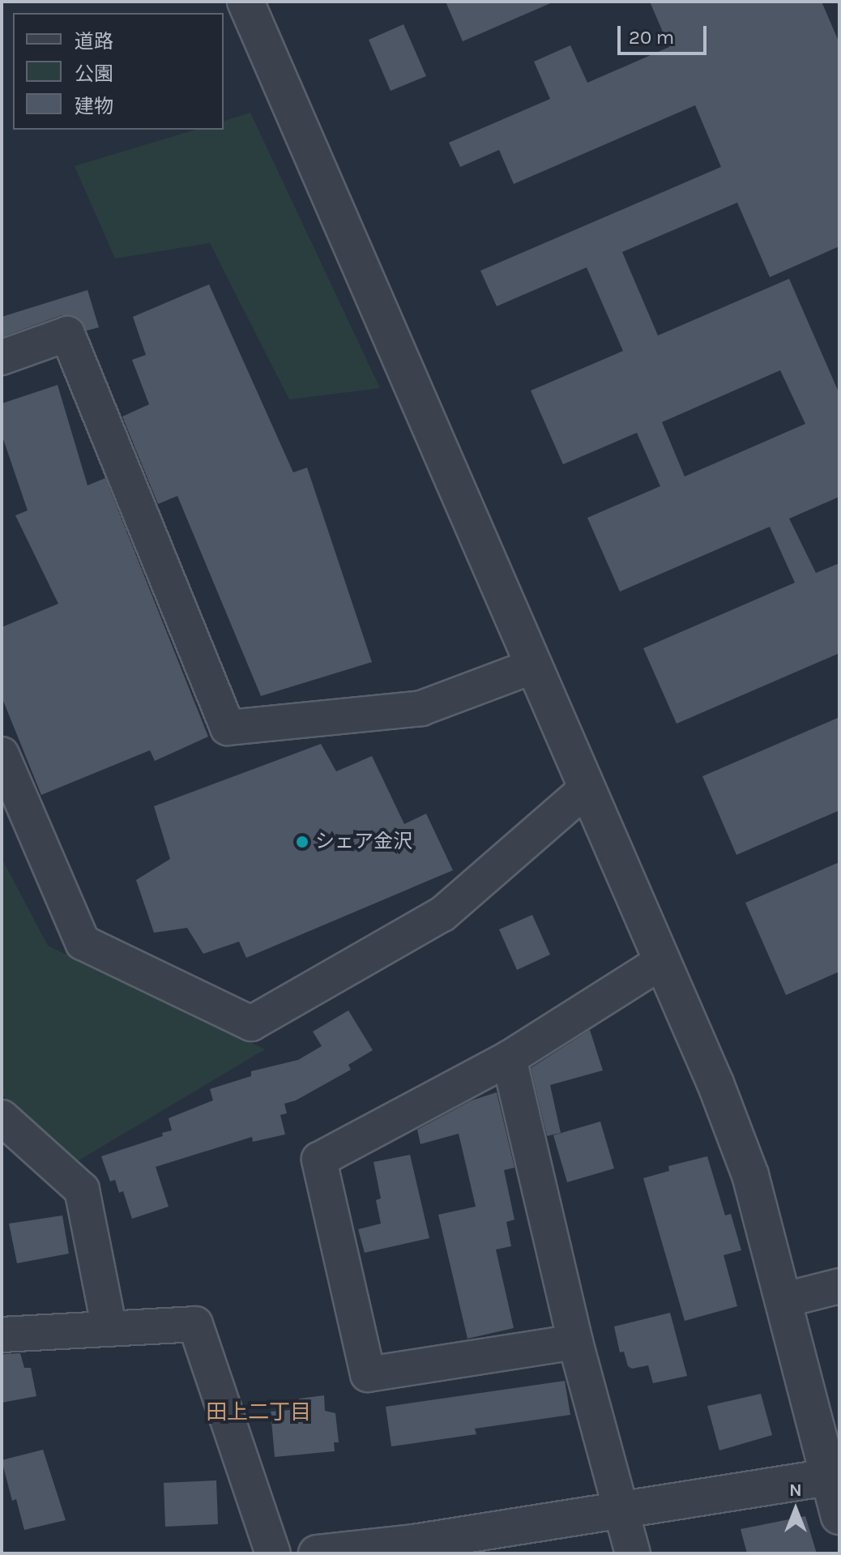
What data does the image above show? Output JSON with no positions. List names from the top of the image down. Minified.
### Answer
{"districts":["田上二丁目"],"places":["シェア金沢"],"legend":["道路","公園","建物"],"scale_bar":"20 m","north":"top"}
